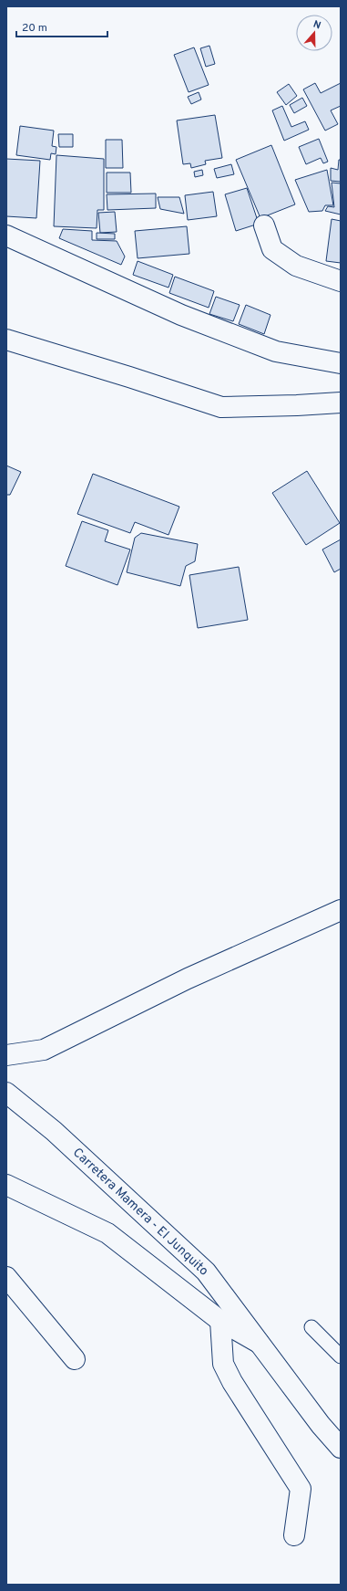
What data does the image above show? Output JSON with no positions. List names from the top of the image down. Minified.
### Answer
{"streets":{"main road":["Carretera Mamera - El Junquito"]},"scale_bar":"20 m","north":"top"}
